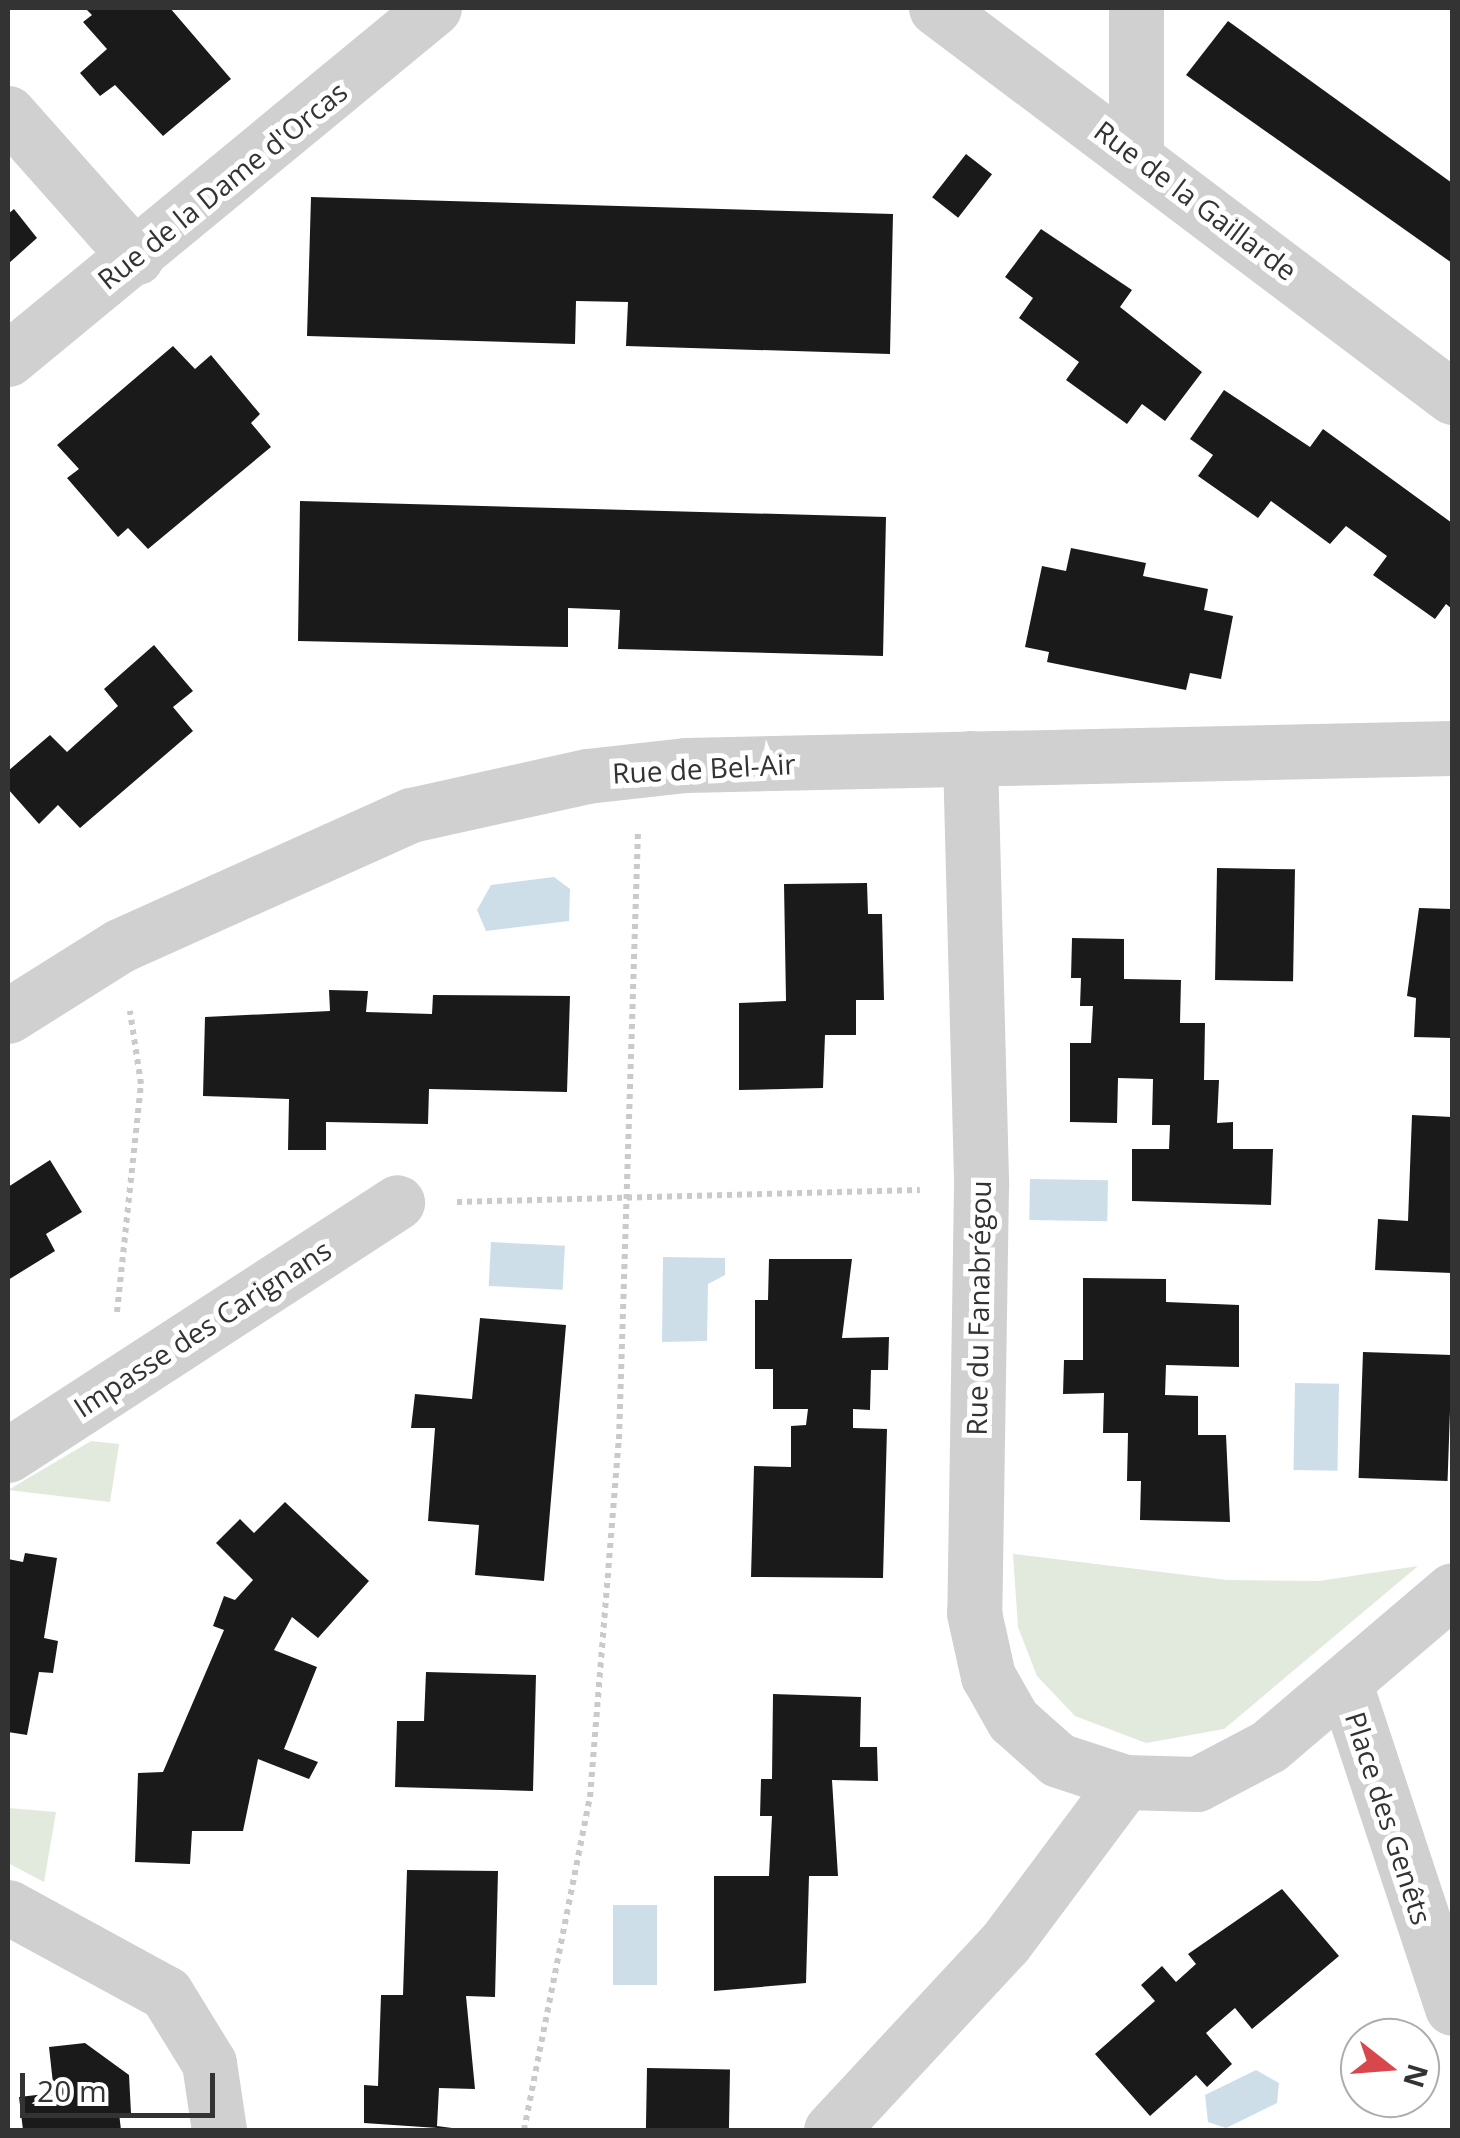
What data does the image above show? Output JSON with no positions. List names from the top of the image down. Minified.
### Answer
{"streets":{"street":["Rue de la Dame d'Orcas","Rue de la Gaillarde","Rue de Bel-Air","Rue du Fanabrégou","Impasse des Carignans","Place des Genêts"]},"crossings":[["Rue de Bel-Air","Rue du Fanabrégou"],["Rue du Fanabrégou","Place des Genêts"]],"scale_bar":"20 m","north":"right"}
